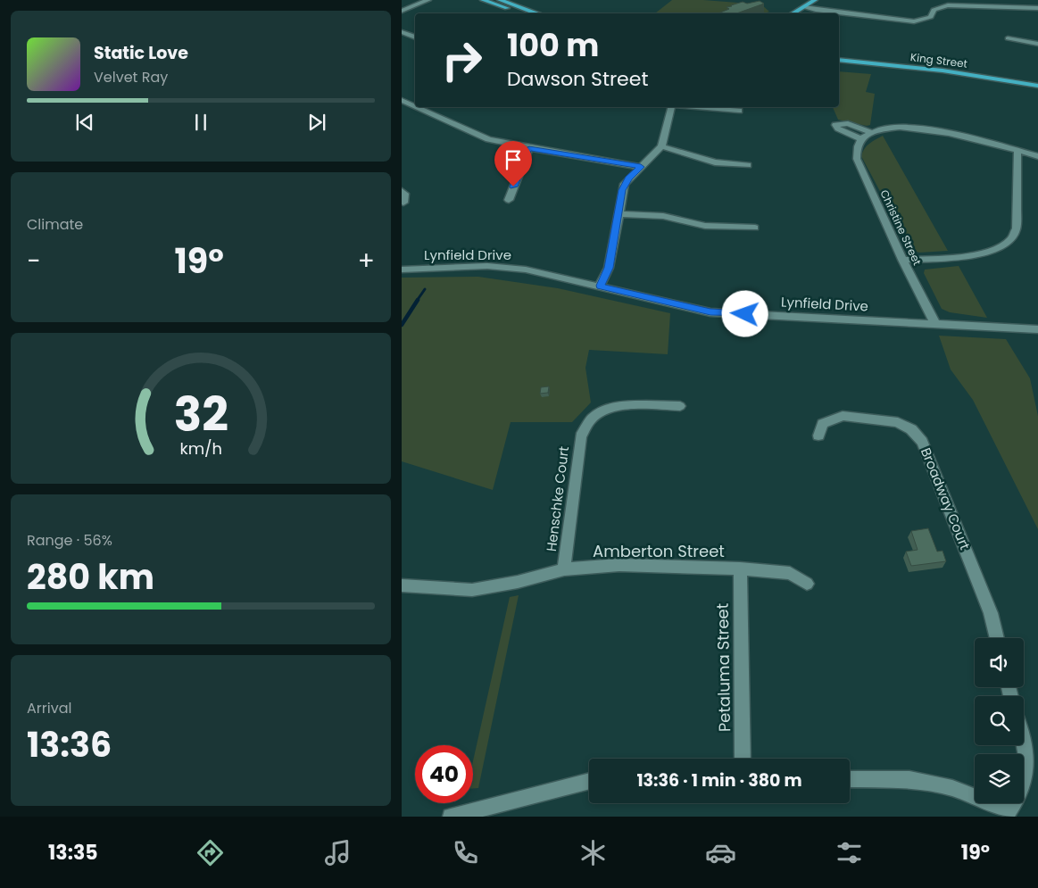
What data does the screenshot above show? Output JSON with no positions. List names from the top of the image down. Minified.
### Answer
{"streets":{"main road":["King Street"],"street":["Christine Street","Lynfield Drive","Henschke Court","Broadway Court","Amberton Street","Petaluma Street"]},"crossings":[["Christine Street","Lynfield Drive"],["Henschke Court","Amberton Street"],["Amberton Street","Petaluma Street"]],"page":{"turn":["100 m","Dawson Street"],"song":["Static Love","Velvet Ray"],"tile":["Climate",["Range · 56%","280 km"],["Arrival","13:36"]],"heat":["−","19°","+"],"limit":"40","trip":"13:36 · 1 min · 380 m","tabs":["13:35","19°"],"gauge":["32","km/h"]}}
